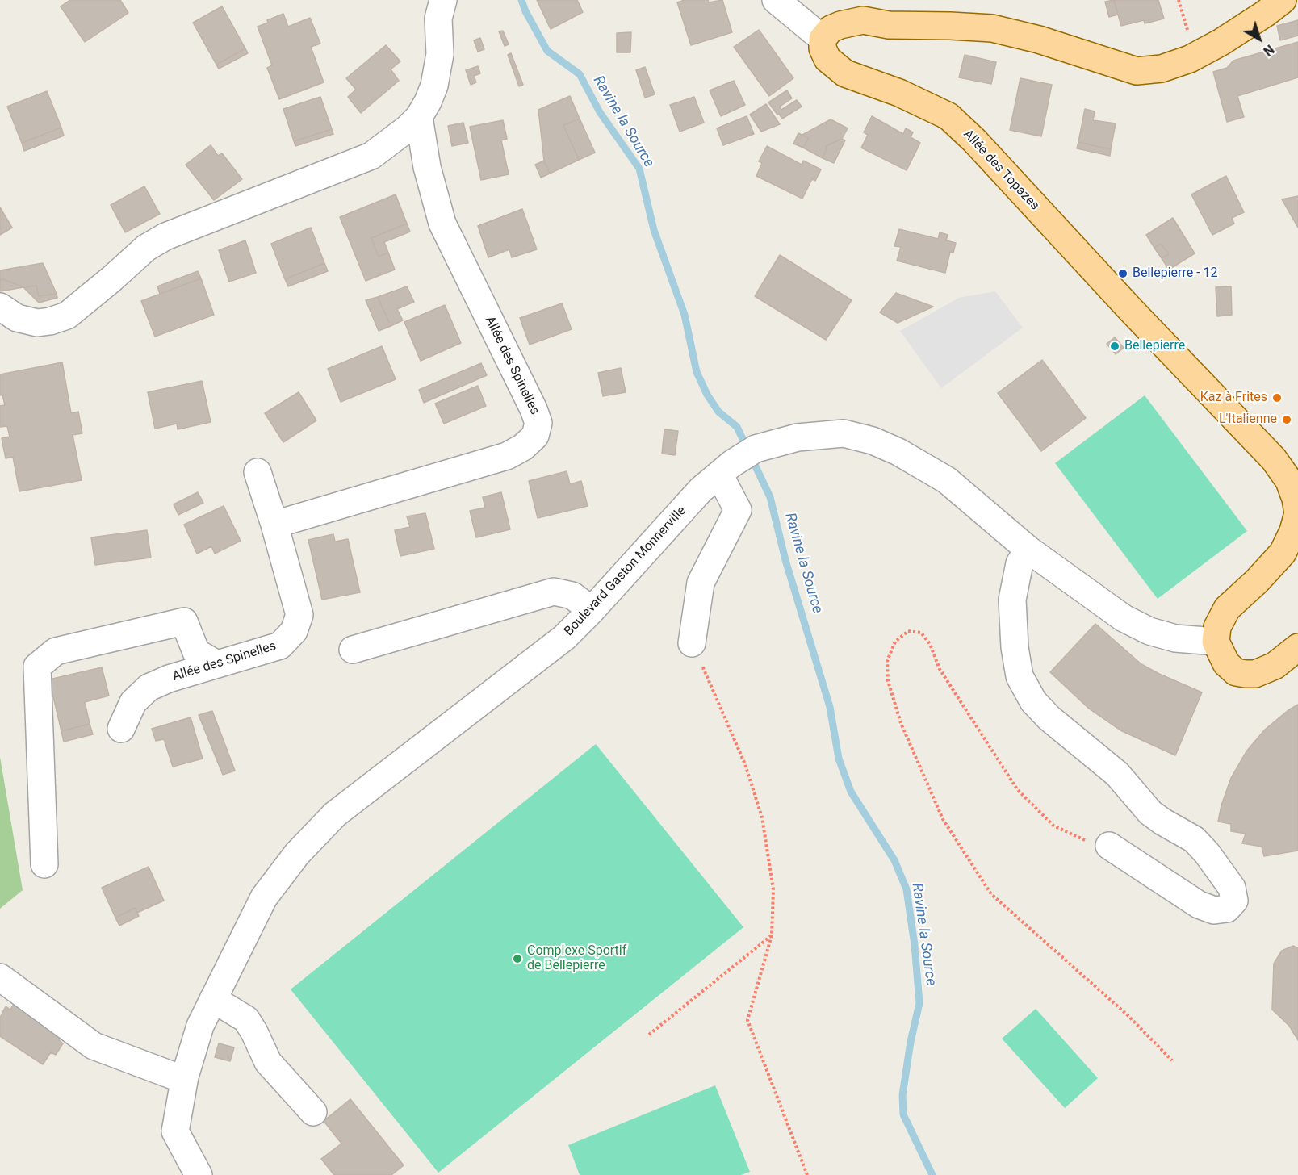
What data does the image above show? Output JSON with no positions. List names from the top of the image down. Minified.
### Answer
{"streets":{"main road":["Allée des Topazes"],"street":["Allée des Spinelles","Boulevard Gaston Monnerville"]},"crossings":[["Allée des Topazes","Boulevard Gaston Monnerville"]],"water":["Ravine la Source"],"places":["Bellepierre - 12","Bellepierre","Kaz à Frites","L'Italienne","Complexe Sportif de Bellepierre"],"north":"bottom right"}
